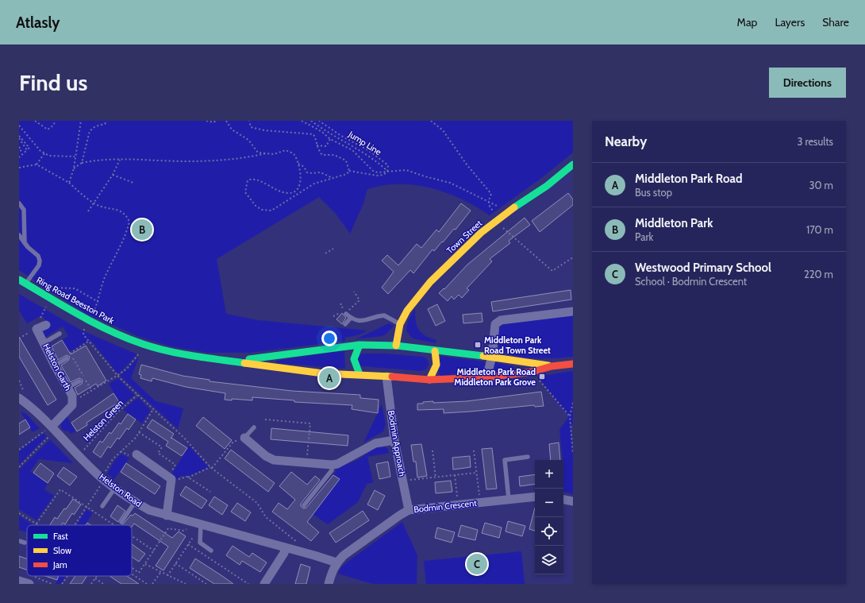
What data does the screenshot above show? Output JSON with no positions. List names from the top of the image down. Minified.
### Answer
{"streets":{"street":["Town Street","Ring Road Beeston Park","Helston Garth","Bodmin Approach","Helston Road","Bodmin Crescent"],"path":["Jump Line","Helston Green"]},"crossings":[["Town Street","Ring Road Beeston Park"],["Ring Road Beeston Park","Bodmin Approach"],["Helston Garth","Helston Road"],["Helston Green","Helston Road"],["Bodmin Approach","Bodmin Crescent"],["Helston Road","Bodmin Crescent"]],"places":{"transit":["Middleton Park Road Town Street","Middleton Park Road Middleton Park Grove"]},"legend":["Fast","Slow","Jam"],"page":{"header":"Atlasly","nav":["Map","Layers","Share"],"buttons":"Directions","title":"Find us","heading":["Nearby","3 results"],"list":[{"mark":"A","name":"Middleton Park Road","note":"Bus stop","value":"30 m"},{"mark":"B","name":"Middleton Park","note":"Park","value":"170 m"},{"mark":"C","name":"Westwood Primary School","note":"School · Bodmin Crescent","value":"220 m"}],"pins":["B","A","C"],"map_buttons":["+","−"]}}
